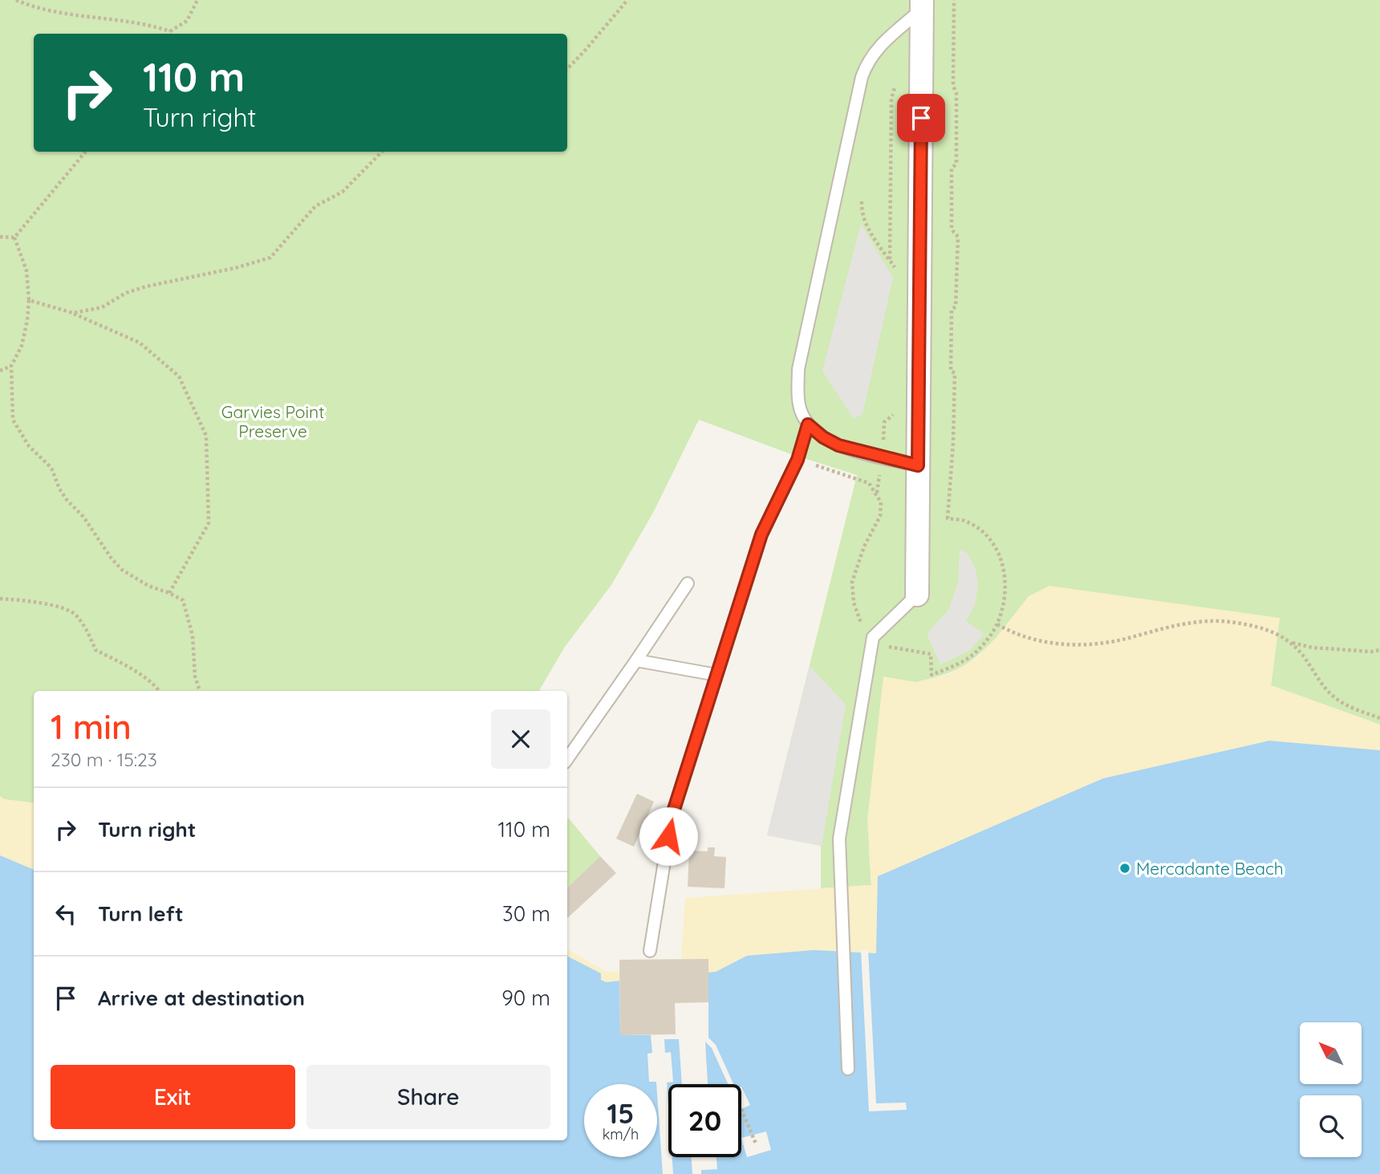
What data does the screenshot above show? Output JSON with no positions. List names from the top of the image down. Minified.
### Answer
{"parks":["Garvies Point Preserve"],"places":["Mercadante Beach"],"north":"top left","page":{"turn":["110 m","Turn right"],"heading":["1 min","230 m · 15:23"],"list":[{"name":"Turn right","value":"110 m"},{"name":"Turn left","value":"30 m"},{"name":"Arrive at destination","value":"90 m"}],"buttons":["Exit","Share"],"speed":"15 km/h","limit":"20"}}
